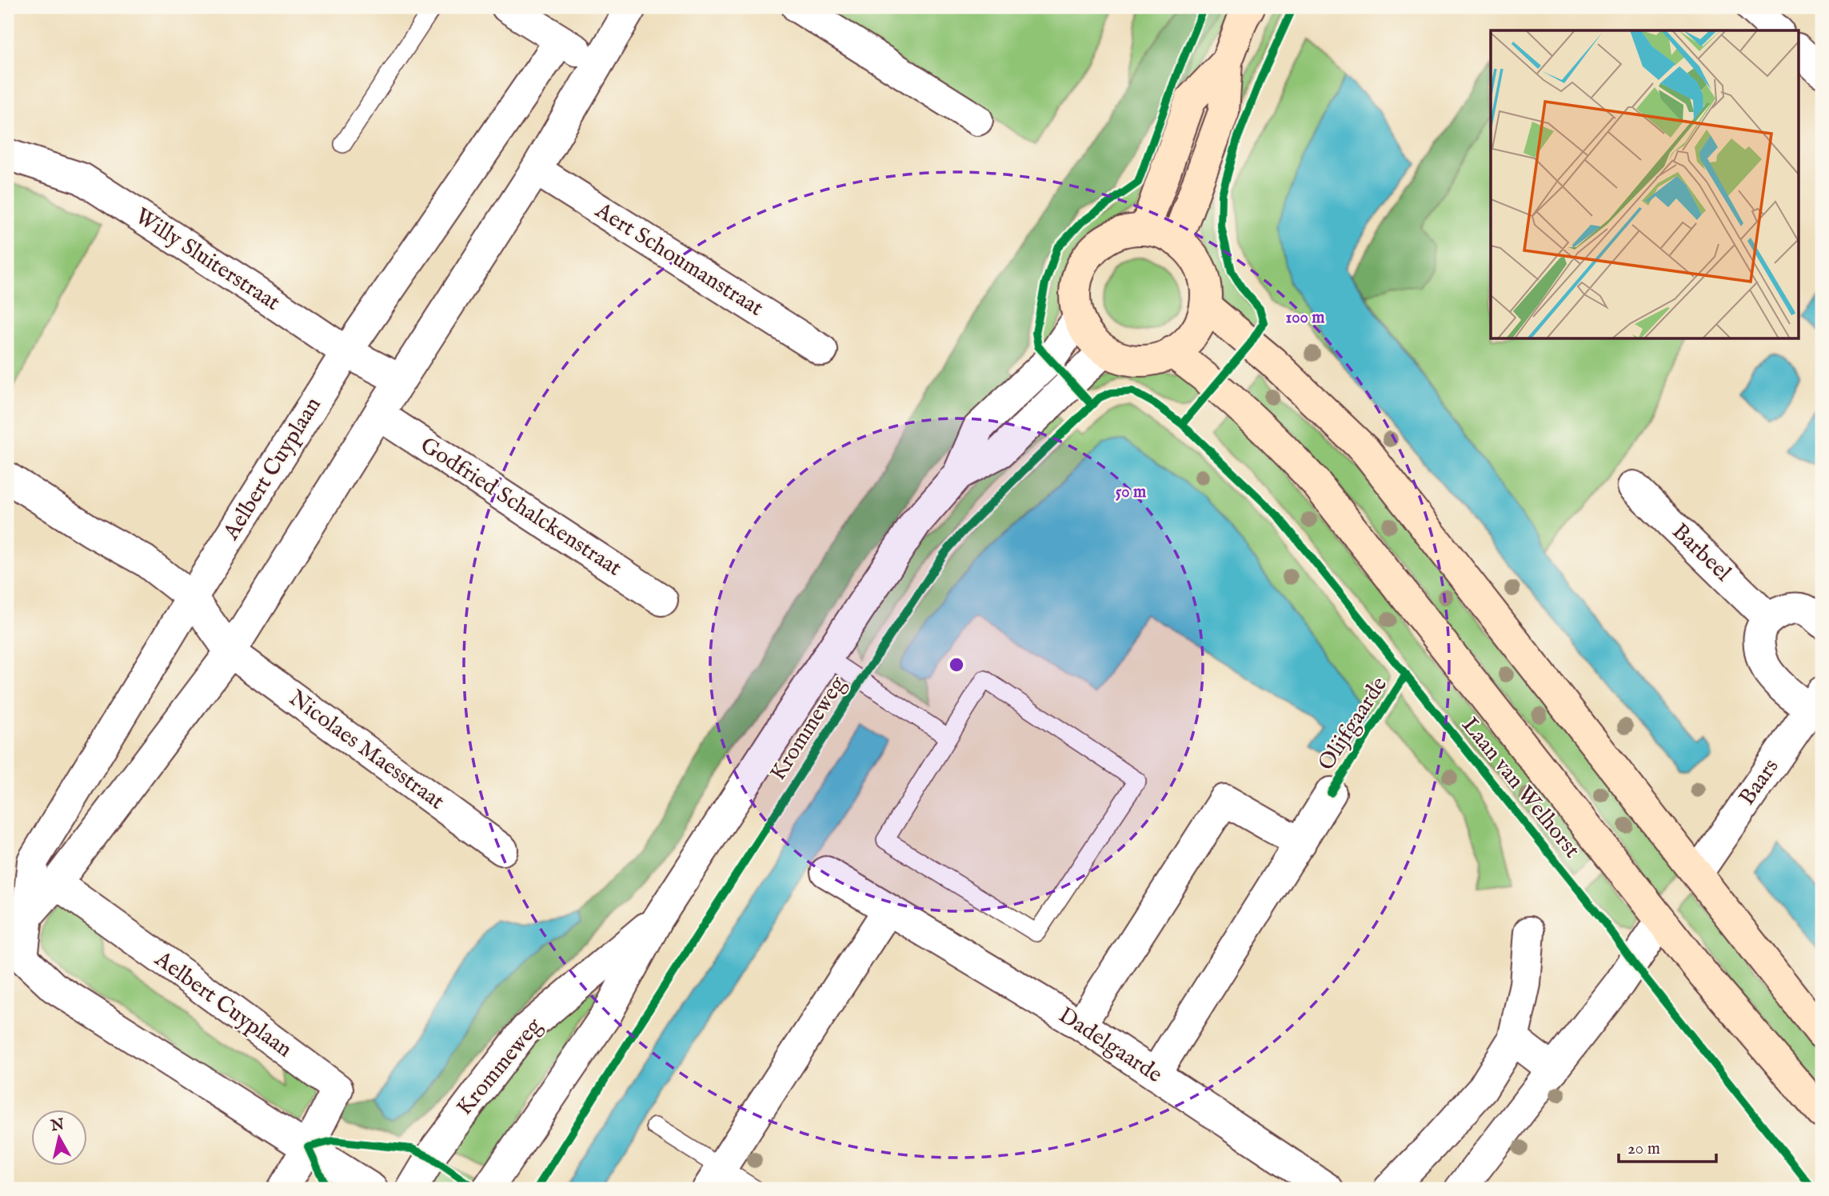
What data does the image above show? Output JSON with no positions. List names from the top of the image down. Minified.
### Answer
{"streets":{"main road":["Laan van Welhorst"],"street":["Willy Sluiterstraat","Aert Schoumanstraat","Aelbert Cuyplaan","Godfried Schalckenstraat","Barbeel","Olijfgaarde","Krommeweg","Nicolaes Maesstraat","Baars","Dadelgaarde"]},"crossings":[["Willy Sluiterstraat","Aelbert Cuyplaan"],["Aelbert Cuyplaan","Nicolaes Maesstraat"],["Olijfgaarde","Dadelgaarde"],["Krommeweg","Laan van Welhorst"]],"scale_bar":"20 m","north":"top","rings":["100 m","50 m"]}
